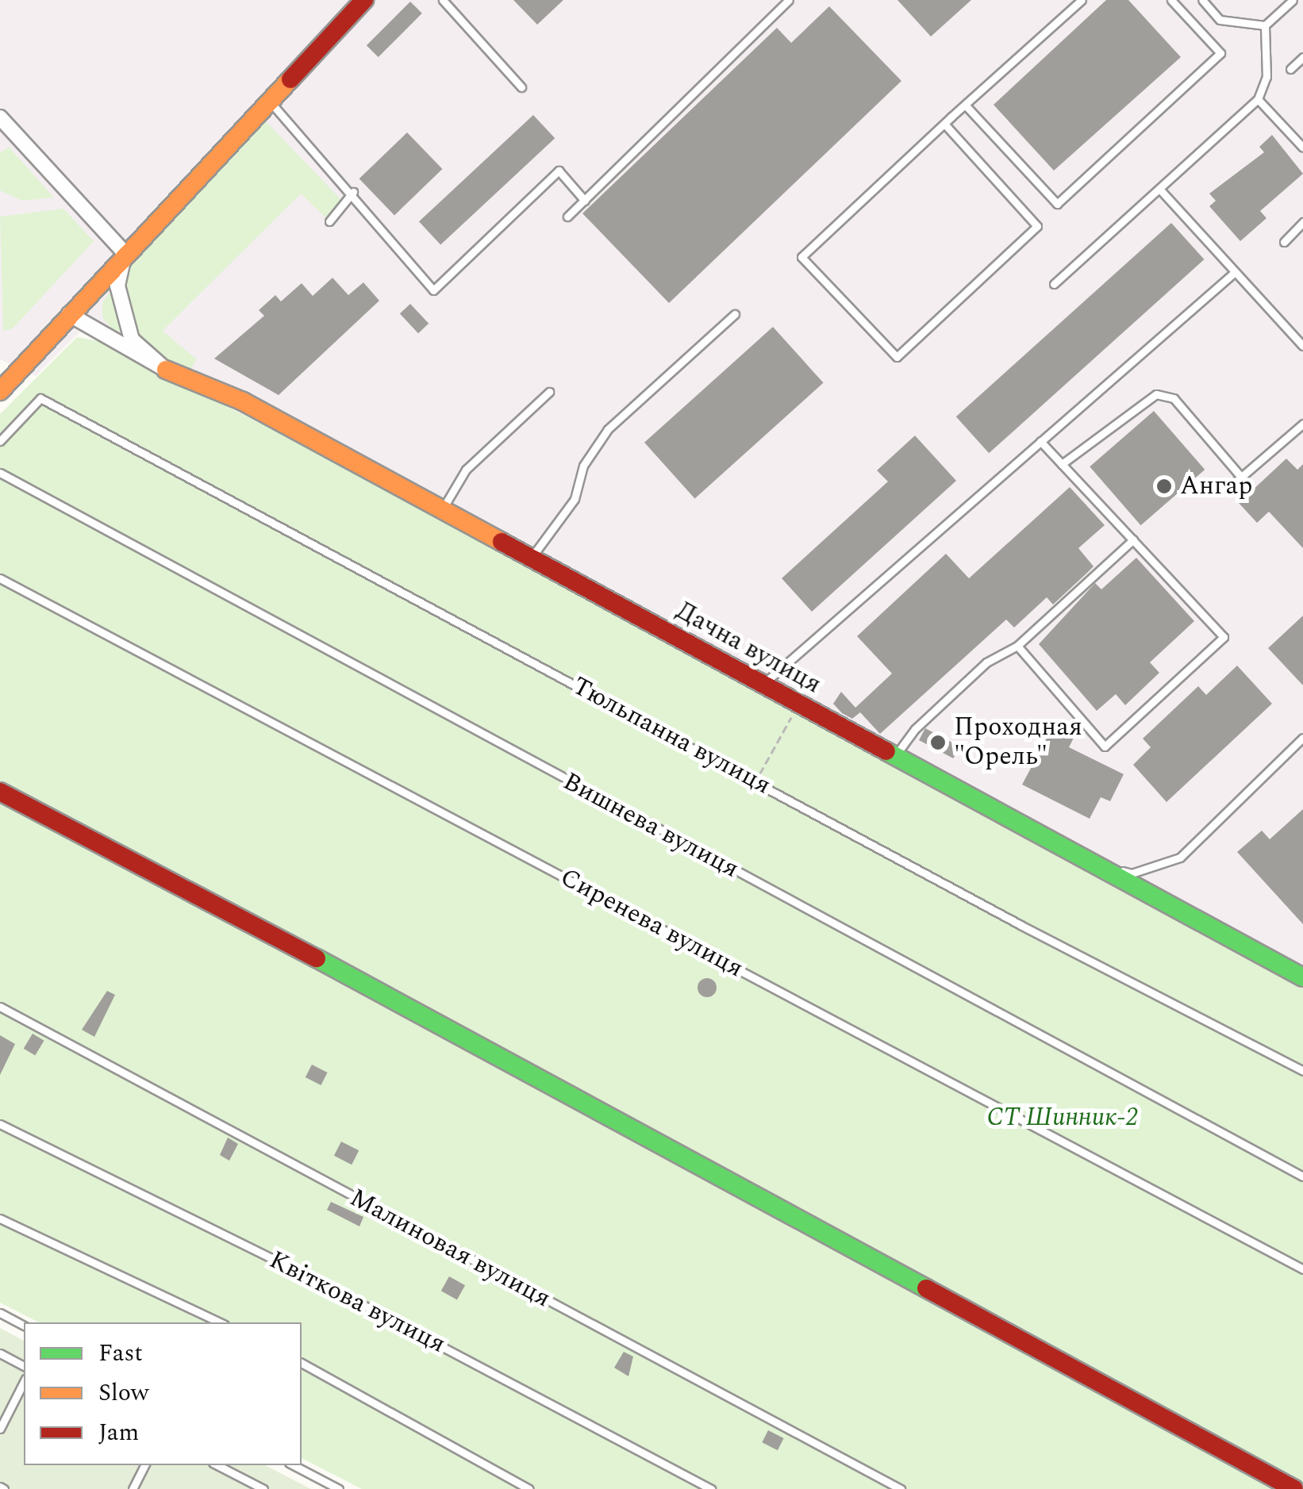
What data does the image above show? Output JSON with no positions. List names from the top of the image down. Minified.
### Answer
{"streets":{"street":["Дачна вулиця"],"lane":["Тюльпанна вулиця","Вишнева вулиця","Сиренева вулиця","Малиновая вулиця","Квіткова вулиця"]},"parks":["СТ Шинник-2"],"places":["Ангар","Проходная \"Орель\""],"legend":["Fast","Slow","Jam"]}
